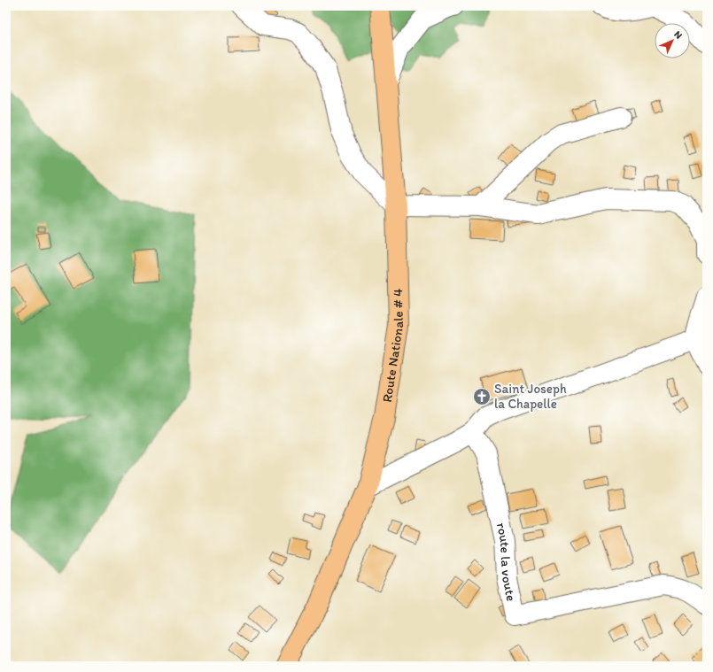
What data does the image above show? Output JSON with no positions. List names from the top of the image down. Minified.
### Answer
{"streets":{"main road":["Route Nationale # 4"],"street":["route la voute"]},"places":{"church":["Saint Joseph la Chapelle"]},"north":"top right"}
